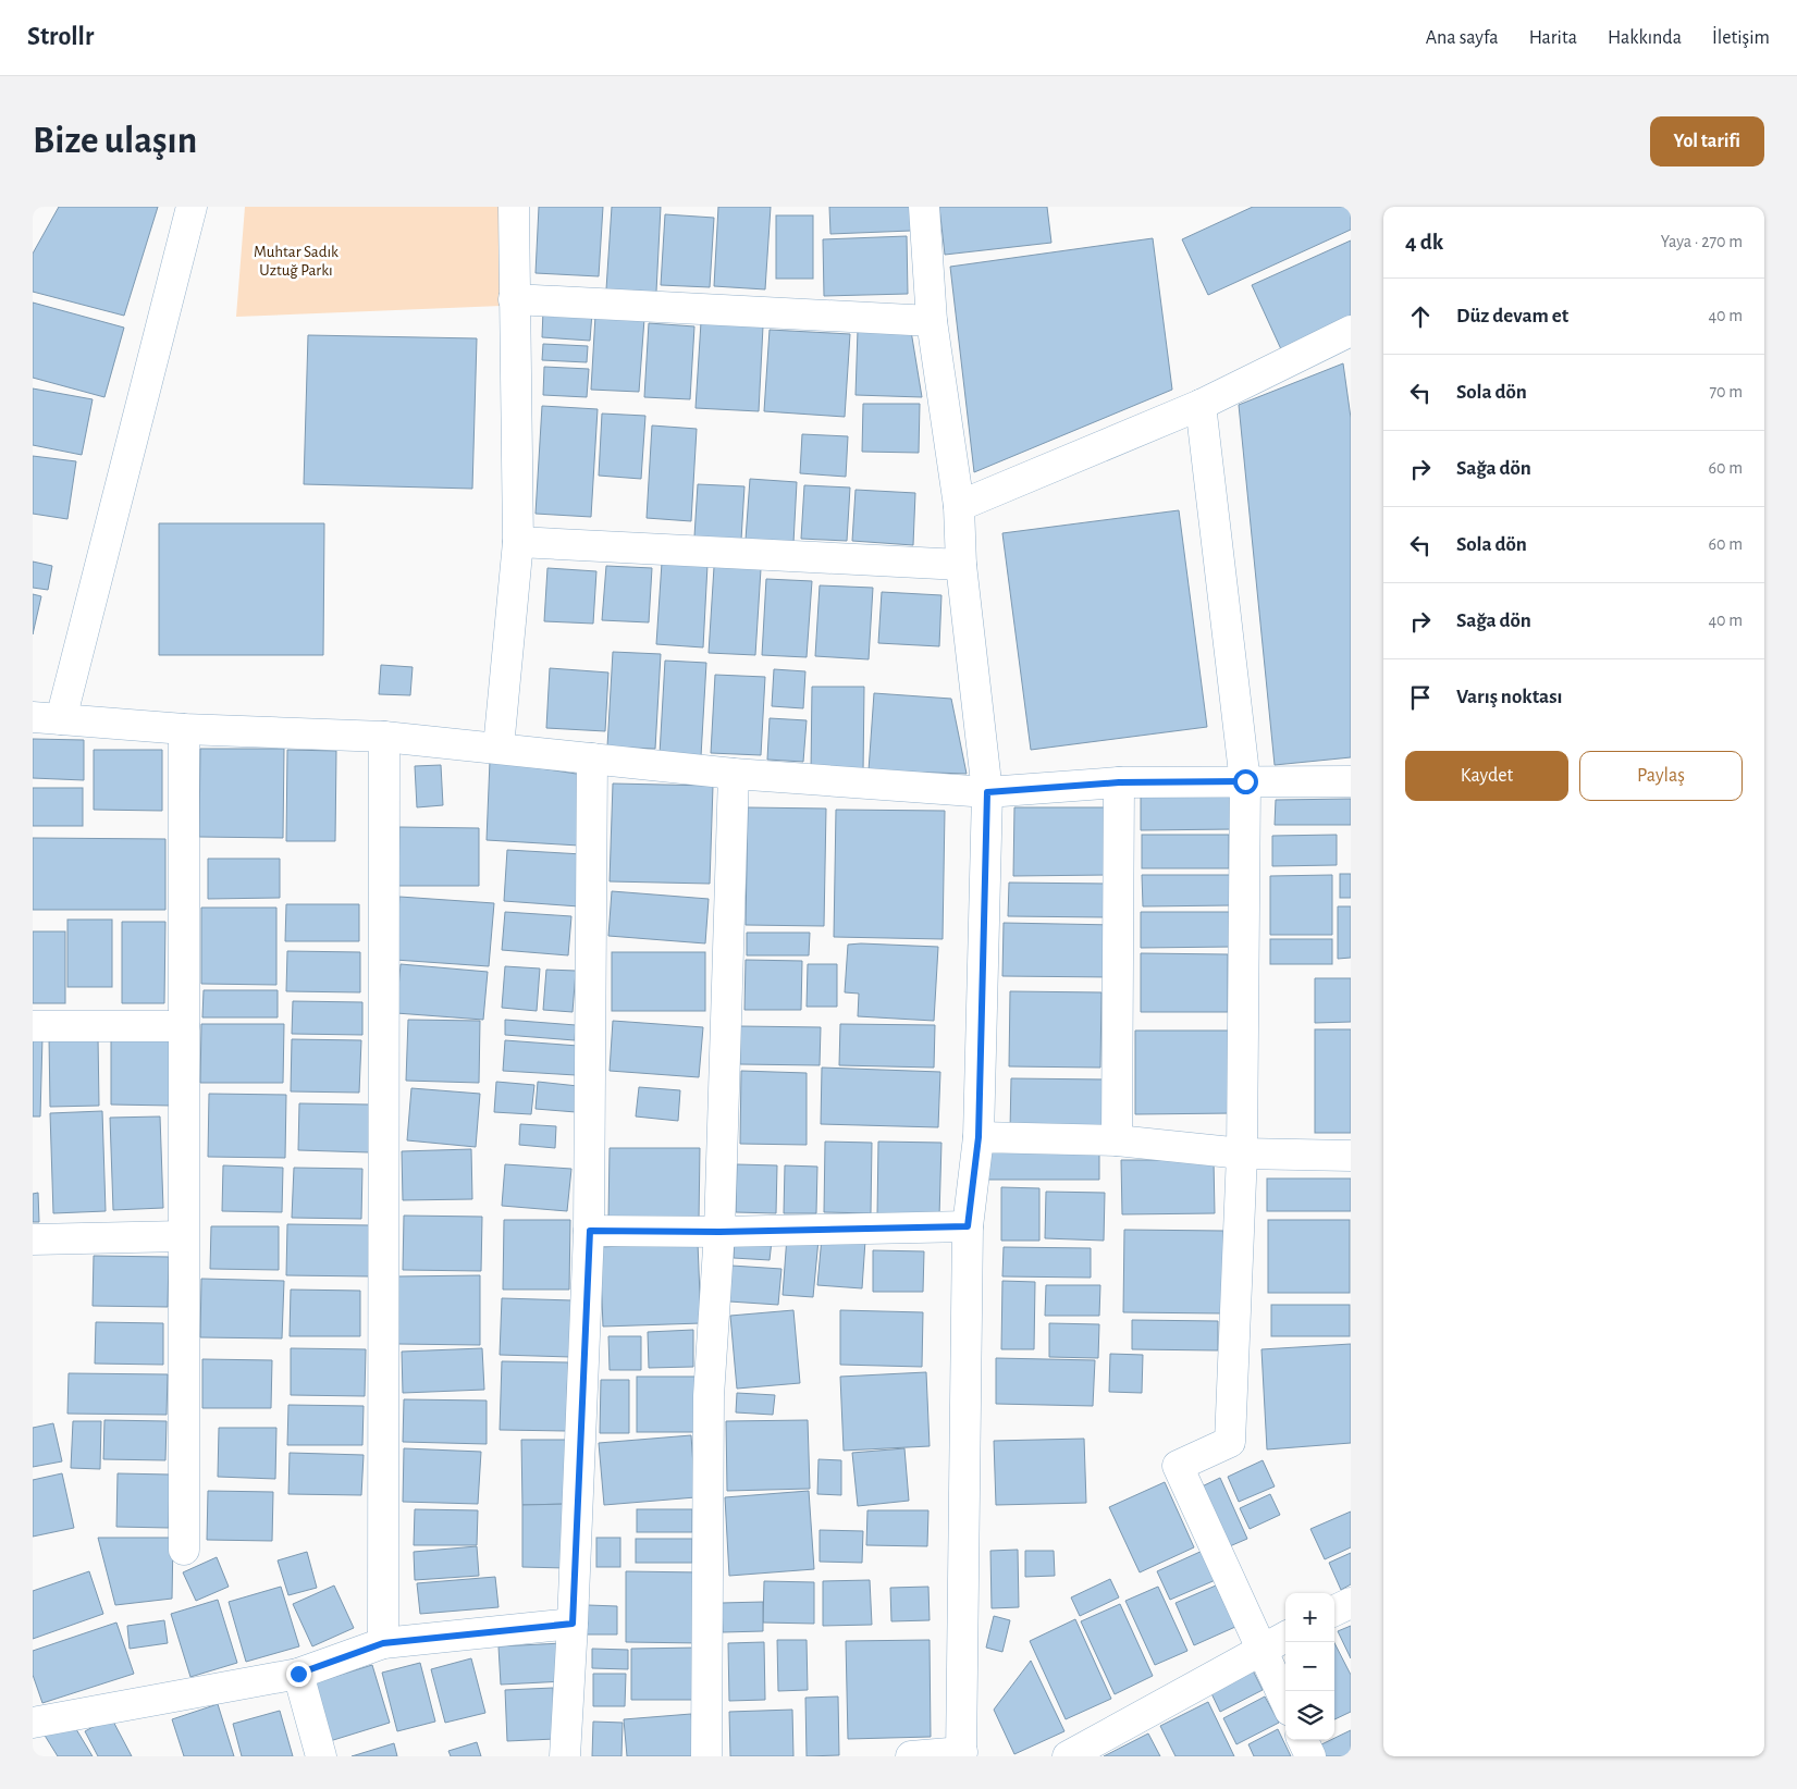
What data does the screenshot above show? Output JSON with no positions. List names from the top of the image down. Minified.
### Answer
{"parks":["Muhtar Sadık Uztuğ Parkı"],"page":{"header":"Strollr","nav":["Ana sayfa","Harita","Hakkında","İletişim"],"buttons":["Yol tarifi",["Kaydet","Paylaş"]],"title":"Bize ulaşın","heading":["4 dk","Yaya · 270 m"],"list":[["Düz devam et","40 m"],["Sola dön","70 m"],["Sağa dön","60 m"],["Sola dön","60 m"],["Sağa dön","40 m"],"Varış noktası"],"map_buttons":["+","−"]}}
